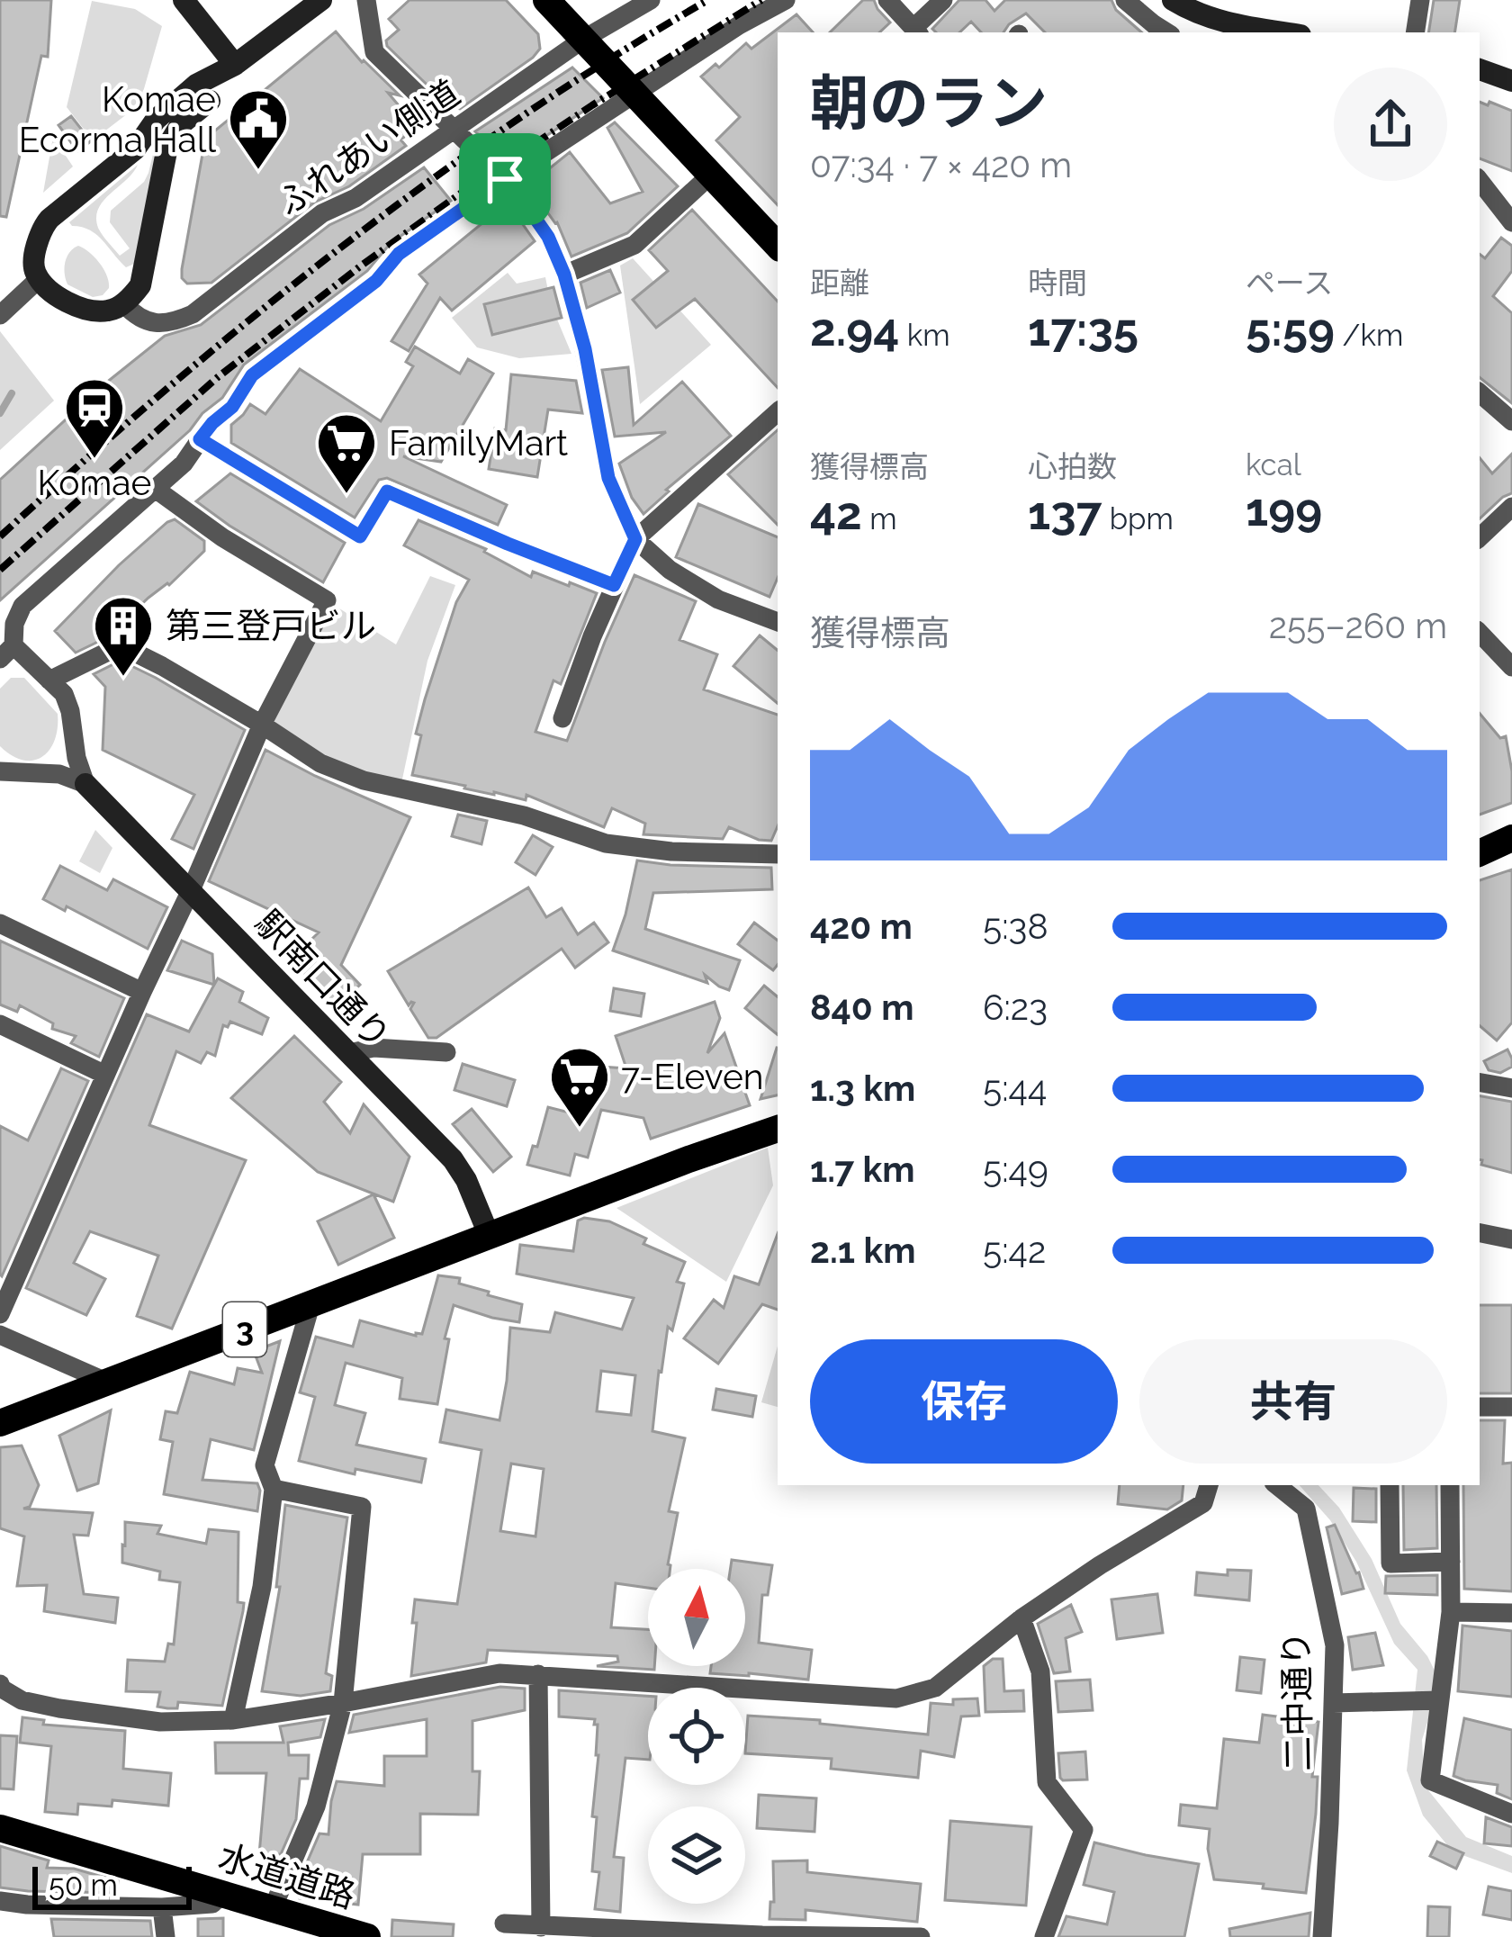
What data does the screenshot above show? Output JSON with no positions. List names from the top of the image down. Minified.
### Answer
{"streets":{"main road":["3","水道道路"],"street":["ふれあい側道","駅南口通り","二中通り"]},"crossings":[["駅南口通り","3"]],"places":{"public building":["Komae Ecorma Hall"],"station":["Komae"],"supermarket":["FamilyMart","7-Eleven"],"building":["第三登戸ビル"]},"scale_bar":"50 m","north":"top","page":{"heading":["朝のラン","07:34 · 7 × 420 m"],"stats":[["距離","2.94 km"],["時間","17:35"],["ペース","5:59 /km"],["獲得標高","42 m"],["心拍数","137 bpm"],["kcal","199"]],"chart":["獲得標高","255–260 m"],"list":[{"name":"420 m","note":"5:38"},{"name":"840 m","note":"6:23"},{"name":"1.3 km","note":"5:44"},{"name":"1.7 km","note":"5:49"},{"name":"2.1 km","note":"5:42"}],"buttons":["保存","共有"],"scale":"50 m"}}
